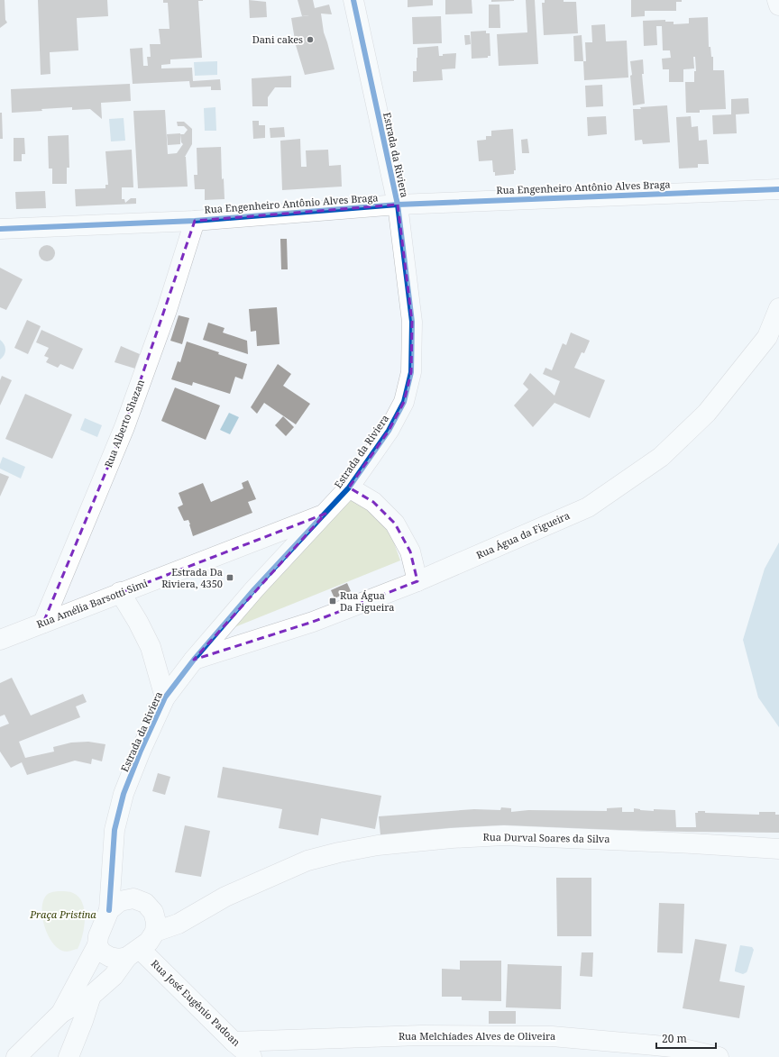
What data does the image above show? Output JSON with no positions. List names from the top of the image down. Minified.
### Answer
{"streets":{"street":["Estrada da Riviera","Rua Engenheiro Antônio Alves Braga","Rua Alberto Shazan","Rua Água da Figueira","Rua Amélia Barsotti Simi","Rua Durval Soares da Silva","Rua José Eugênio Padoan","Rua Melchíades Alves de Oliveira"]},"crossings":[["Estrada da Riviera","Rua Engenheiro Antônio Alves Braga"],["Estrada da Riviera","Rua Água da Figueira"],["Estrada da Riviera","Rua Amélia Barsotti Simi"],["Estrada da Riviera","Rua Durval Soares da Silva"],["Estrada da Riviera","Rua José Eugênio Padoan"],["Rua Engenheiro Antônio Alves Braga","Rua Alberto Shazan"],["Rua Alberto Shazan","Rua Amélia Barsotti Simi"],["Rua Durval Soares da Silva","Rua José Eugênio Padoan"],["Rua José Eugênio Padoan","Rua Melchíades Alves de Oliveira"]],"parks":["Praça Pristina"],"places":{"other":["Dani cakes"],"transit":["Estrada Da Riviera, 4350","Rua Água Da Figueira"]},"scale_bar":"20 m"}
